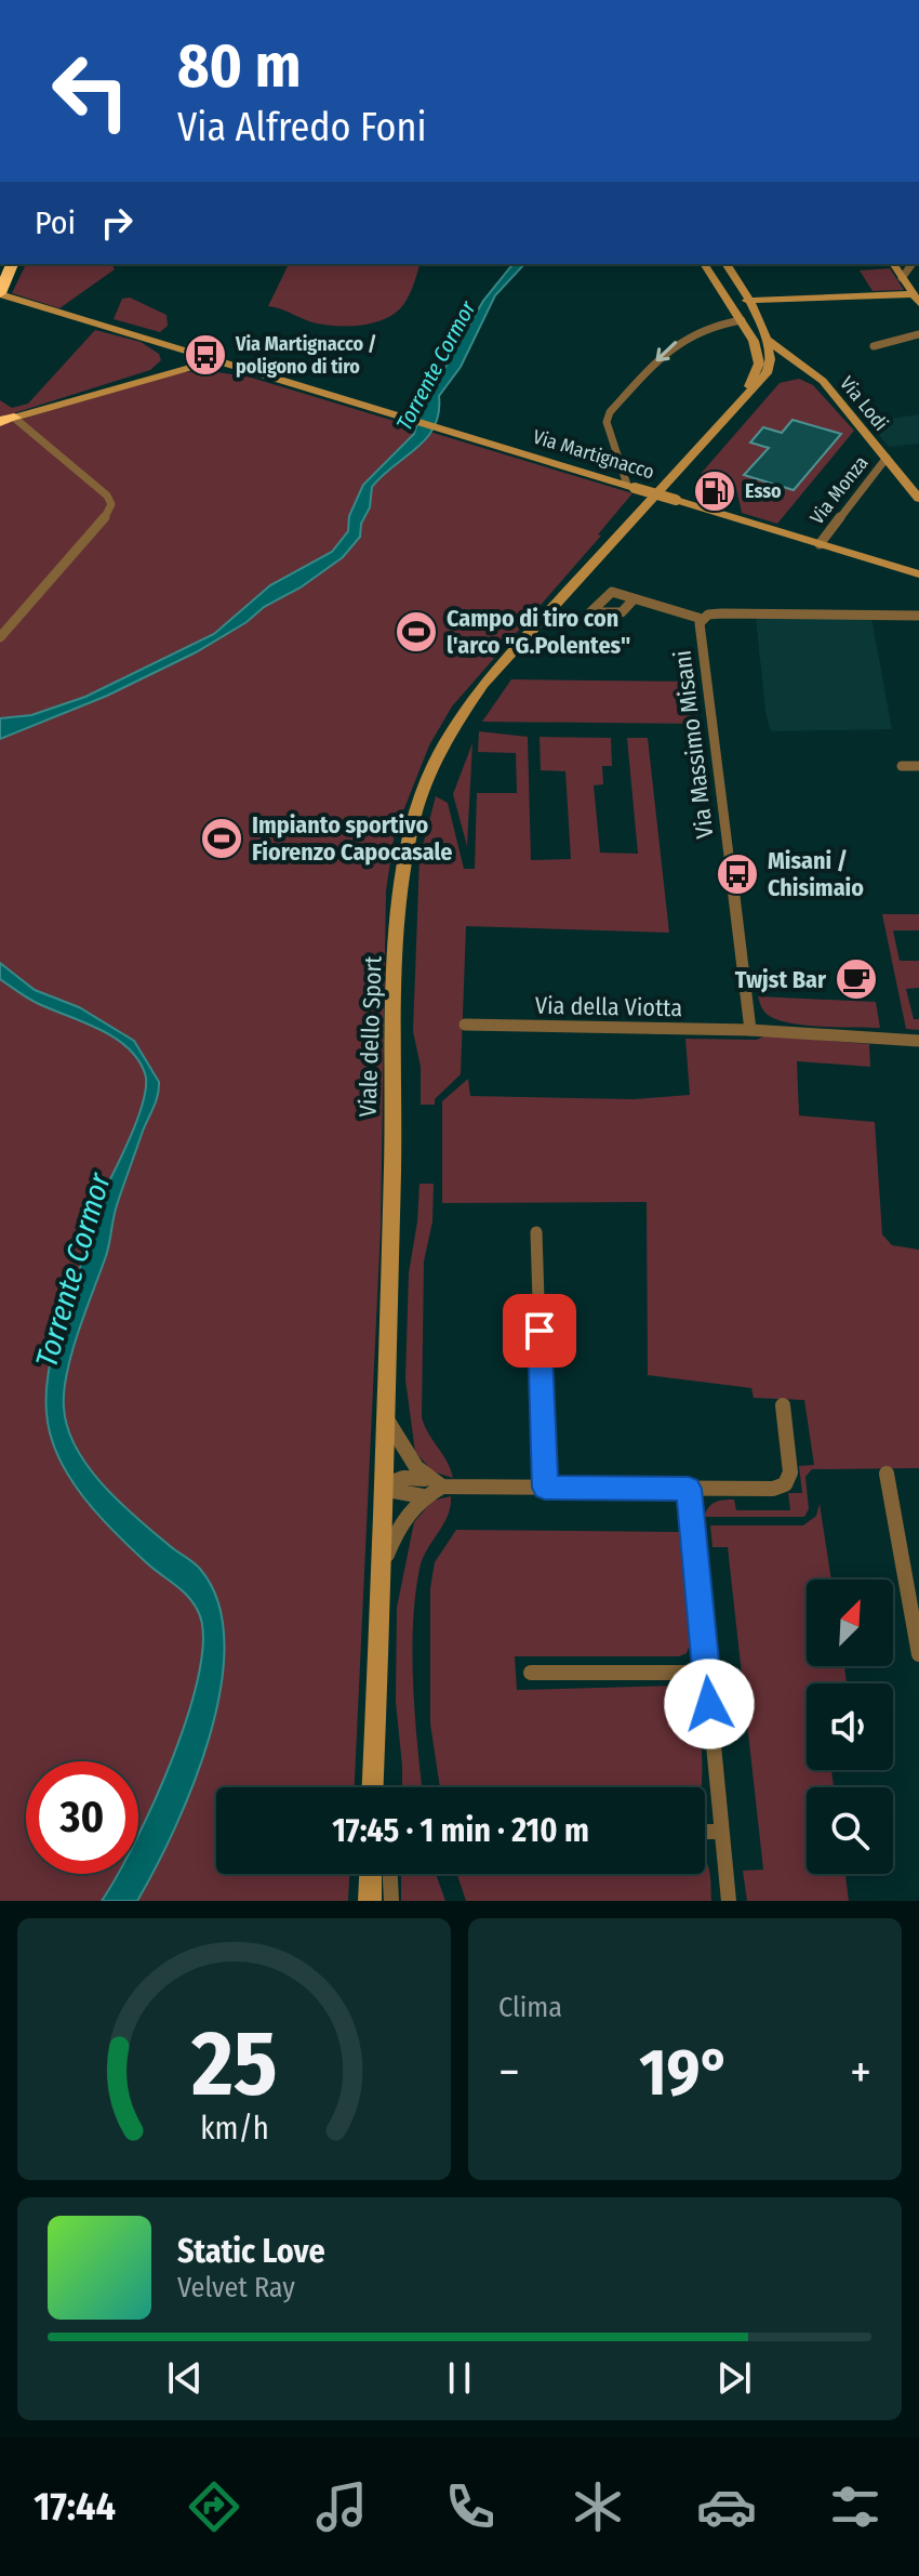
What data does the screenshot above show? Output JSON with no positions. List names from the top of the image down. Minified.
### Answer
{"streets":{"street":["Via Lodi","Via Martignacco","Via Monza","Via Massimo Misani","Via della Viotta","Viale dello Sport"]},"crossings":[["Via Lodi","Via Monza"],["Via Lodi","Viale dello Sport"],["Via Martignacco","Via Monza"],["Via Massimo Misani","Via della Viotta"]],"water":["Torrente Cormor"],"places":{"bus stop":["Via Martignacco / poligono di tiro","Misani / Chisimaio"],"fuel station":["Esso"],"sports":["Campo di tiro con l'arco \"G.Polentes\"","Impianto sportivo Fiorenzo Capocasale"],"cafe":["Twjst Bar"]},"north":"top right","page":{"turn":["80 m","Via Alfredo Foni"],"then":"Poi","limit":"30","trip":"17:45 · 1 min · 210 m","tile":"Clima","heat":["−","19°","+"],"song":["Static Love","Velvet Ray"],"tabs":"17:44","gauge":["25","km/h"]}}
